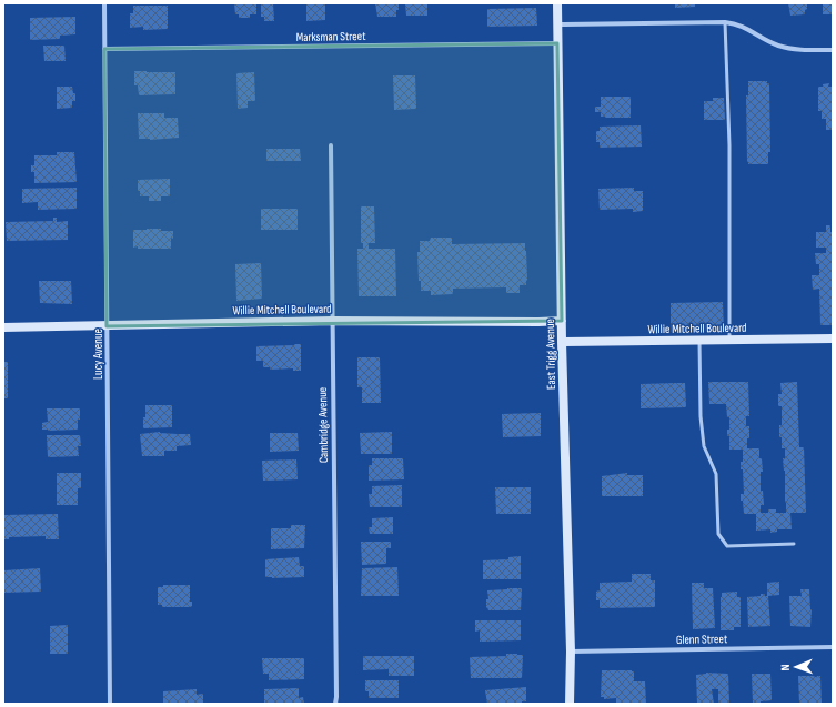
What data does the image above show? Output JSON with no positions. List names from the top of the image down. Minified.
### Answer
{"streets":{"street":["Marksman Street","Willie Mitchell Boulevard","Lucy Avenue","East Trigg Avenue","Cambridge Avenue","Glenn Street"]},"crossings":[["Marksman Street","Lucy Avenue"],["Marksman Street","East Trigg Avenue"],["Willie Mitchell Boulevard","Lucy Avenue"],["Willie Mitchell Boulevard","East Trigg Avenue"],["Willie Mitchell Boulevard","Cambridge Avenue"],["East Trigg Avenue","Glenn Street"]],"north":"left"}
